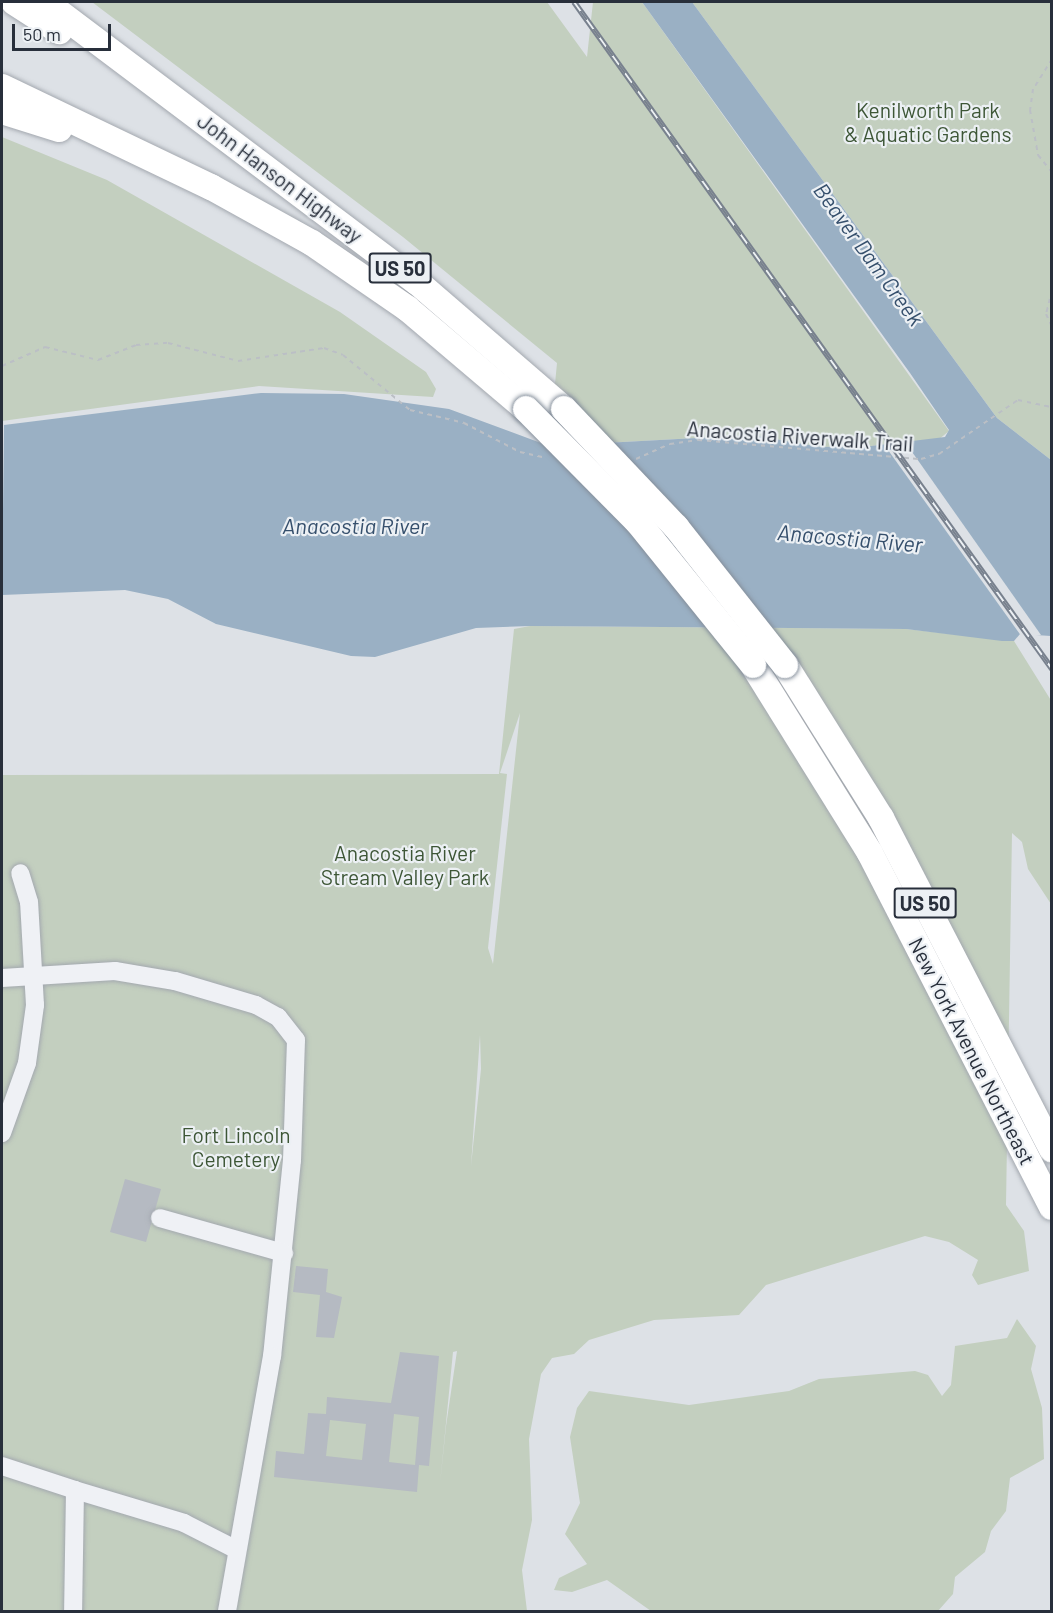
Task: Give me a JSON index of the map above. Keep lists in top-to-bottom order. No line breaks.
{"streets":{"highway":["John Hanson Highway","US 50","New York Avenue Northeast"],"path":["Anacostia Riverwalk Trail"]},"crossings":[["John Hanson Highway","New York Avenue Northeast"]],"water":["Beaver Dam Creek","Anacostia River"],"parks":["Kenilworth Park & Aquatic Gardens","Anacostia River Stream Valley Park","Fort Lincoln Cemetery"],"scale_bar":"50 m"}
